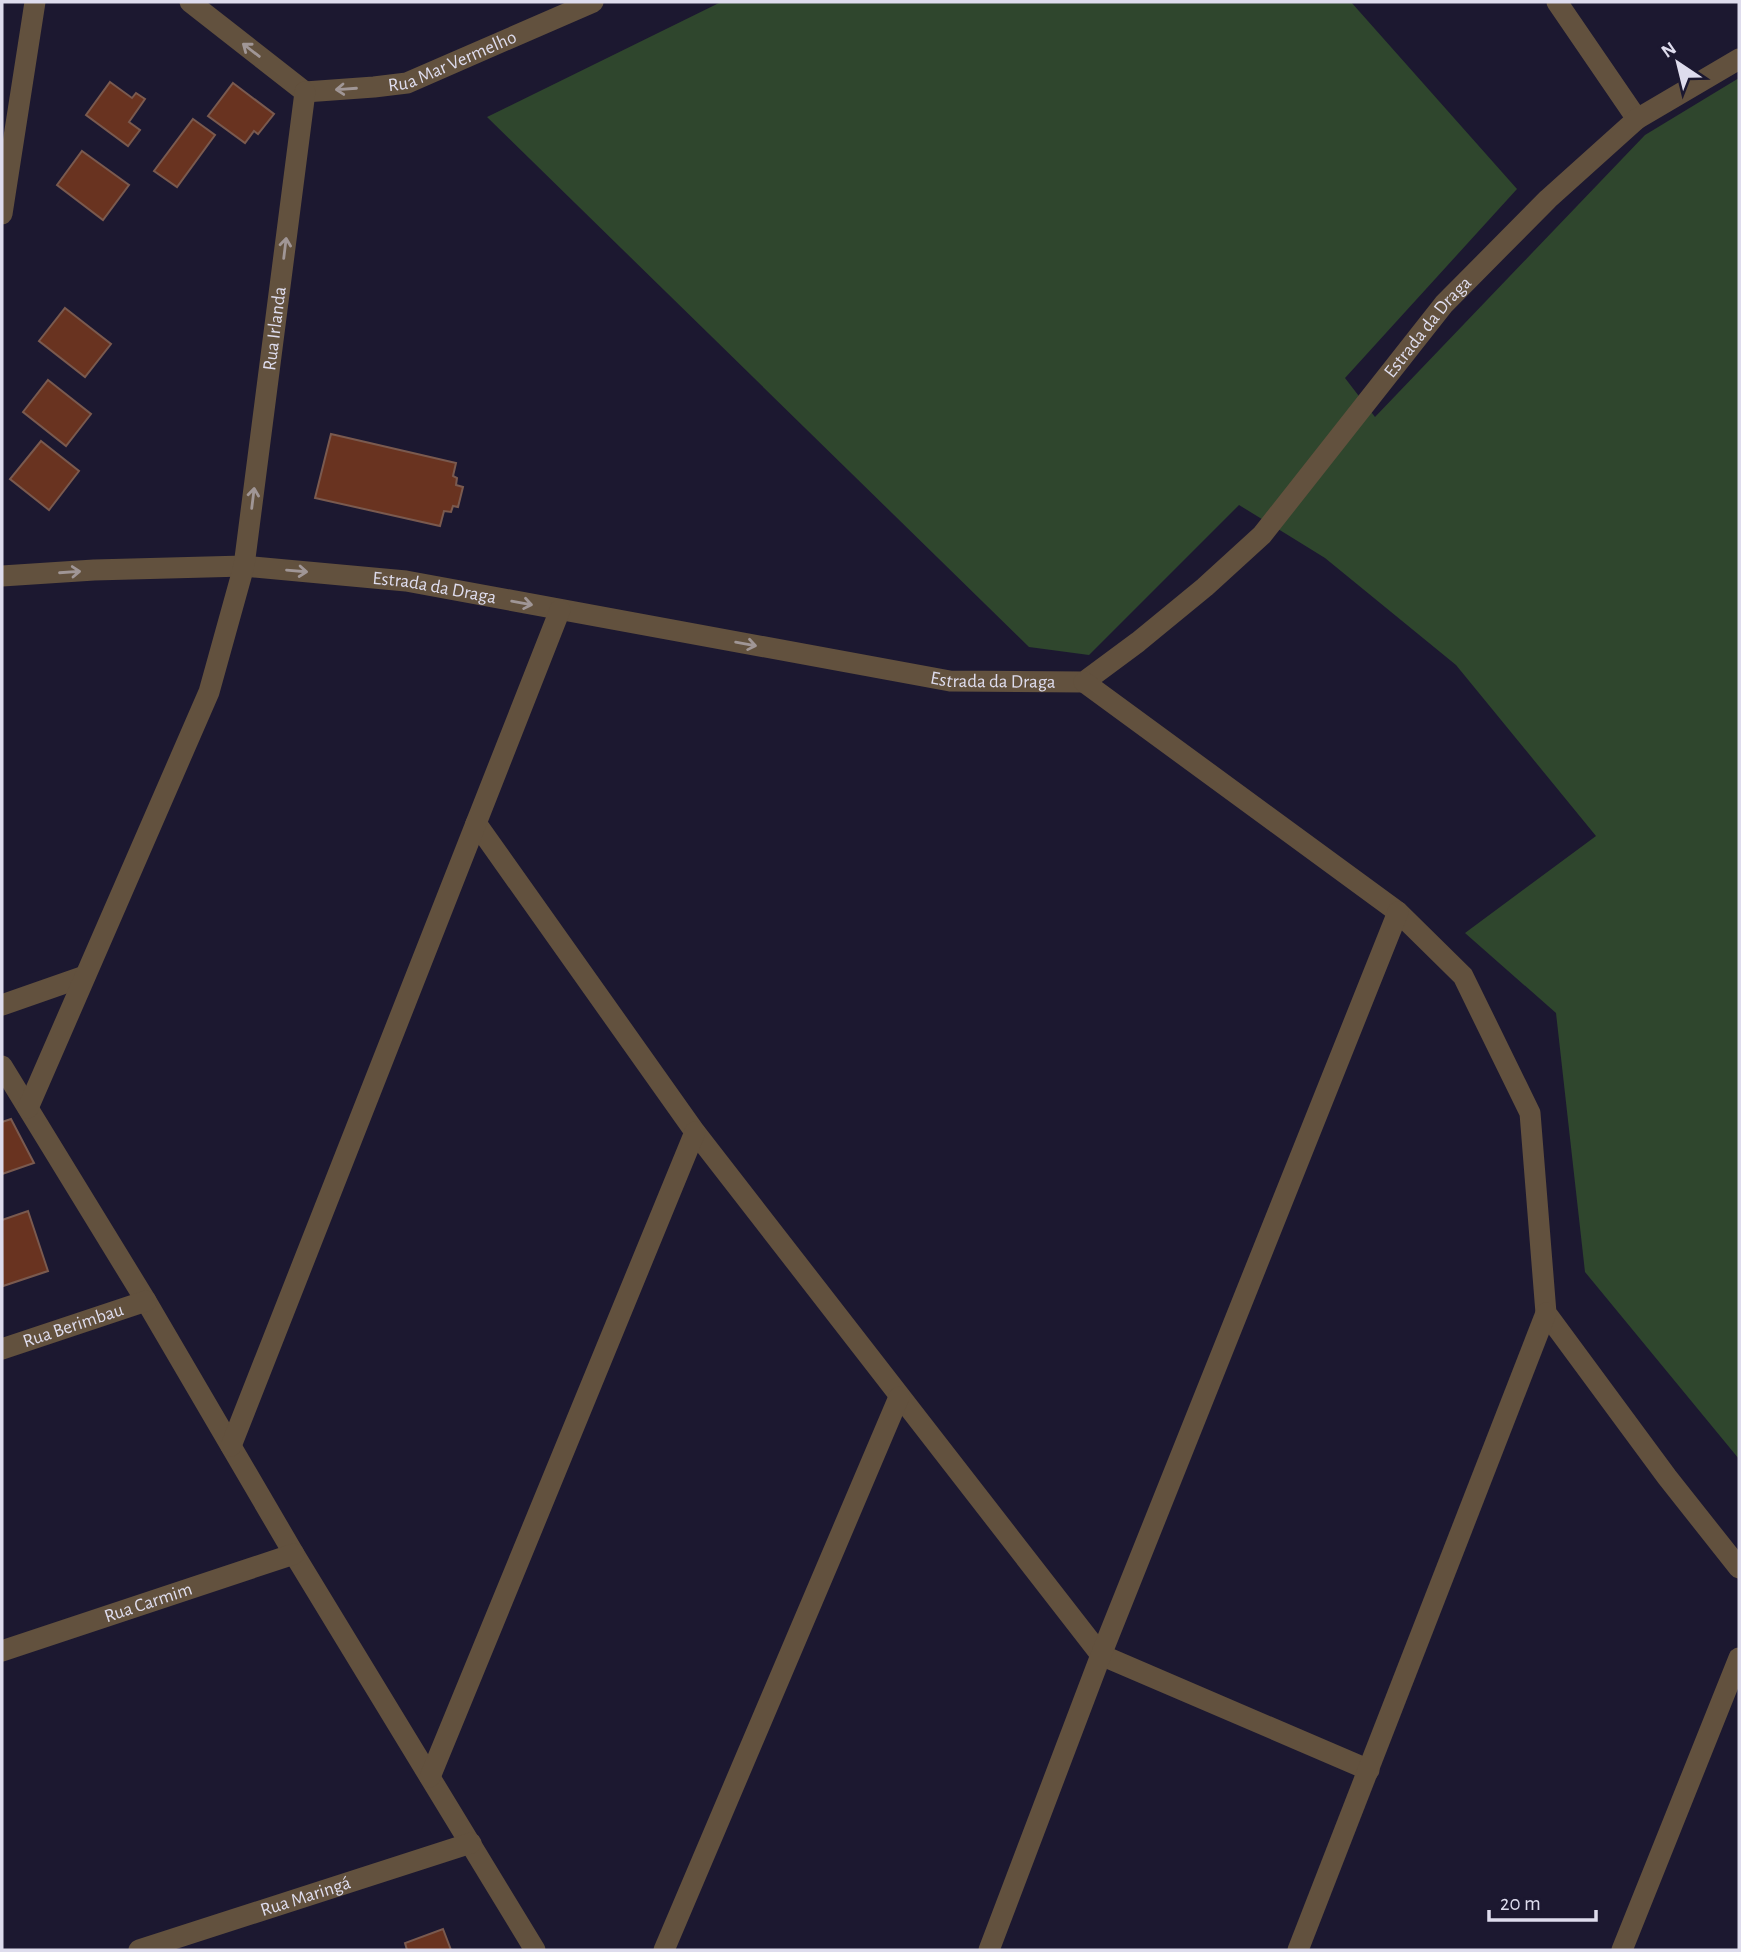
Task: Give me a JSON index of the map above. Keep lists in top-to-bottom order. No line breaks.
{"streets":{"street":["Rua Mar Vermelho","Estrada da Draga","Rua Irlanda","Rua Berimbau","Rua Carmim","Rua Maringá"]},"crossings":[["Rua Mar Vermelho","Rua Irlanda"],["Estrada da Draga","Rua Irlanda"]],"one_way":["Rua Mar Vermelho","Estrada da Draga","Rua Irlanda"],"scale_bar":"20 m","north":"top left"}
